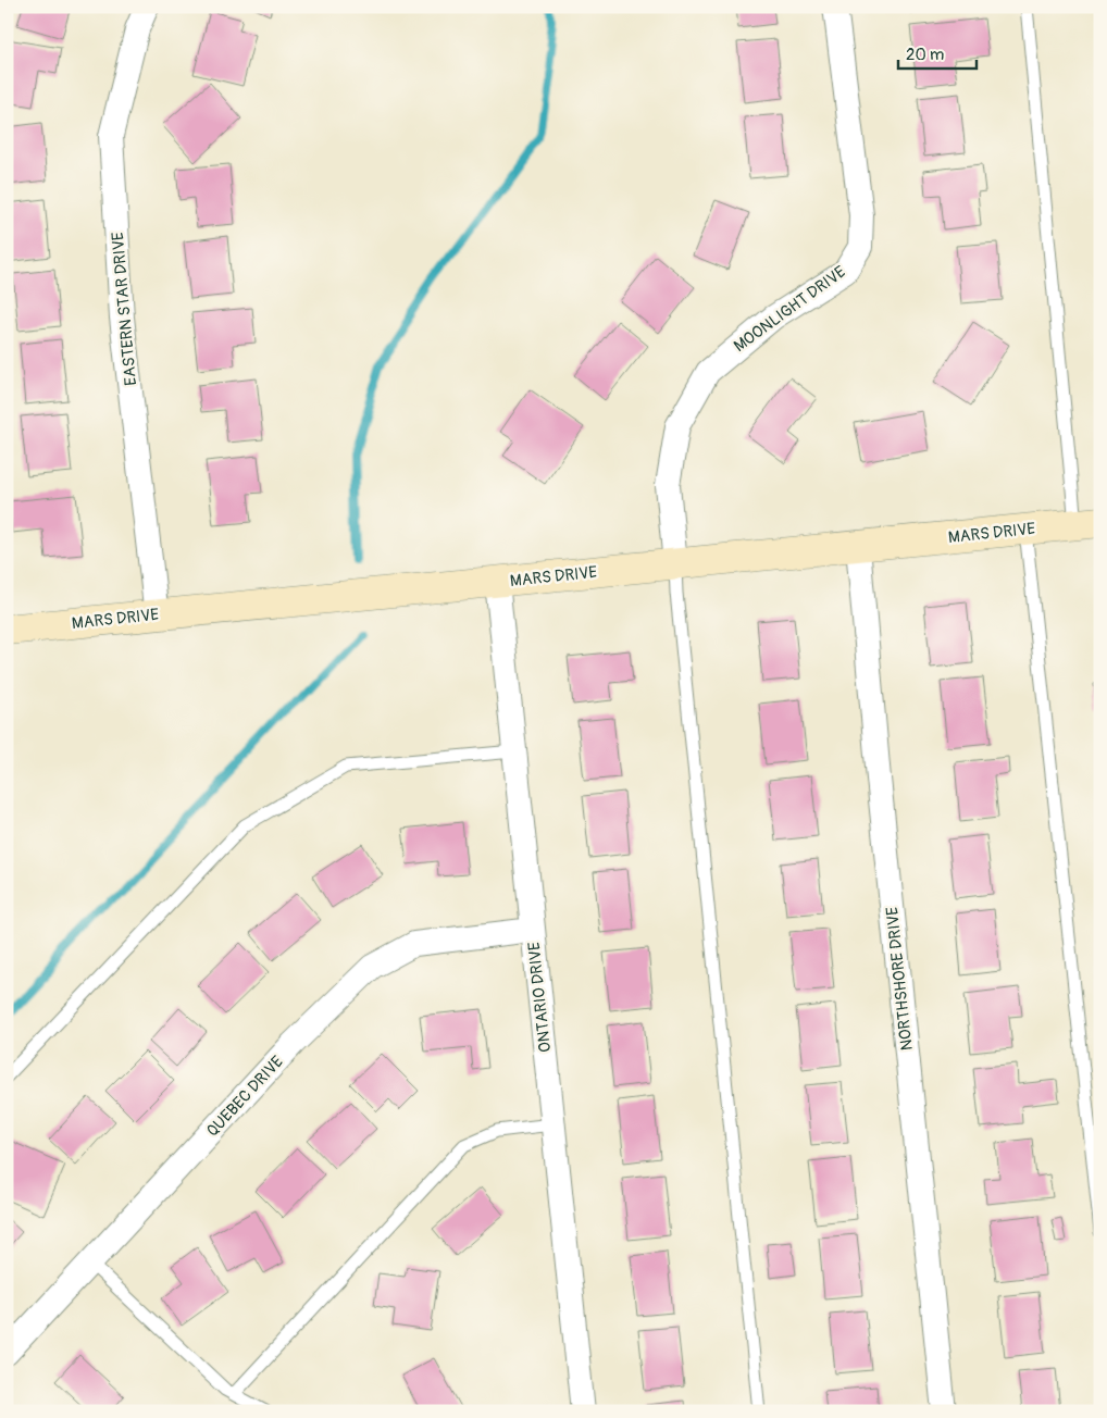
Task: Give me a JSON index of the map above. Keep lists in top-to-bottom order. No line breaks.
{"streets":{"street":["EASTERN STAR DRIVE","MOONLIGHT DRIVE","MARS DRIVE","NORTHSHORE DRIVE","ONTARIO DRIVE","QUEBEC DRIVE"]},"crossings":[["EASTERN STAR DRIVE","MARS DRIVE"],["MOONLIGHT DRIVE","MARS DRIVE"],["MARS DRIVE","NORTHSHORE DRIVE"],["MARS DRIVE","ONTARIO DRIVE"],["ONTARIO DRIVE","QUEBEC DRIVE"]],"scale_bar":"20 m"}
